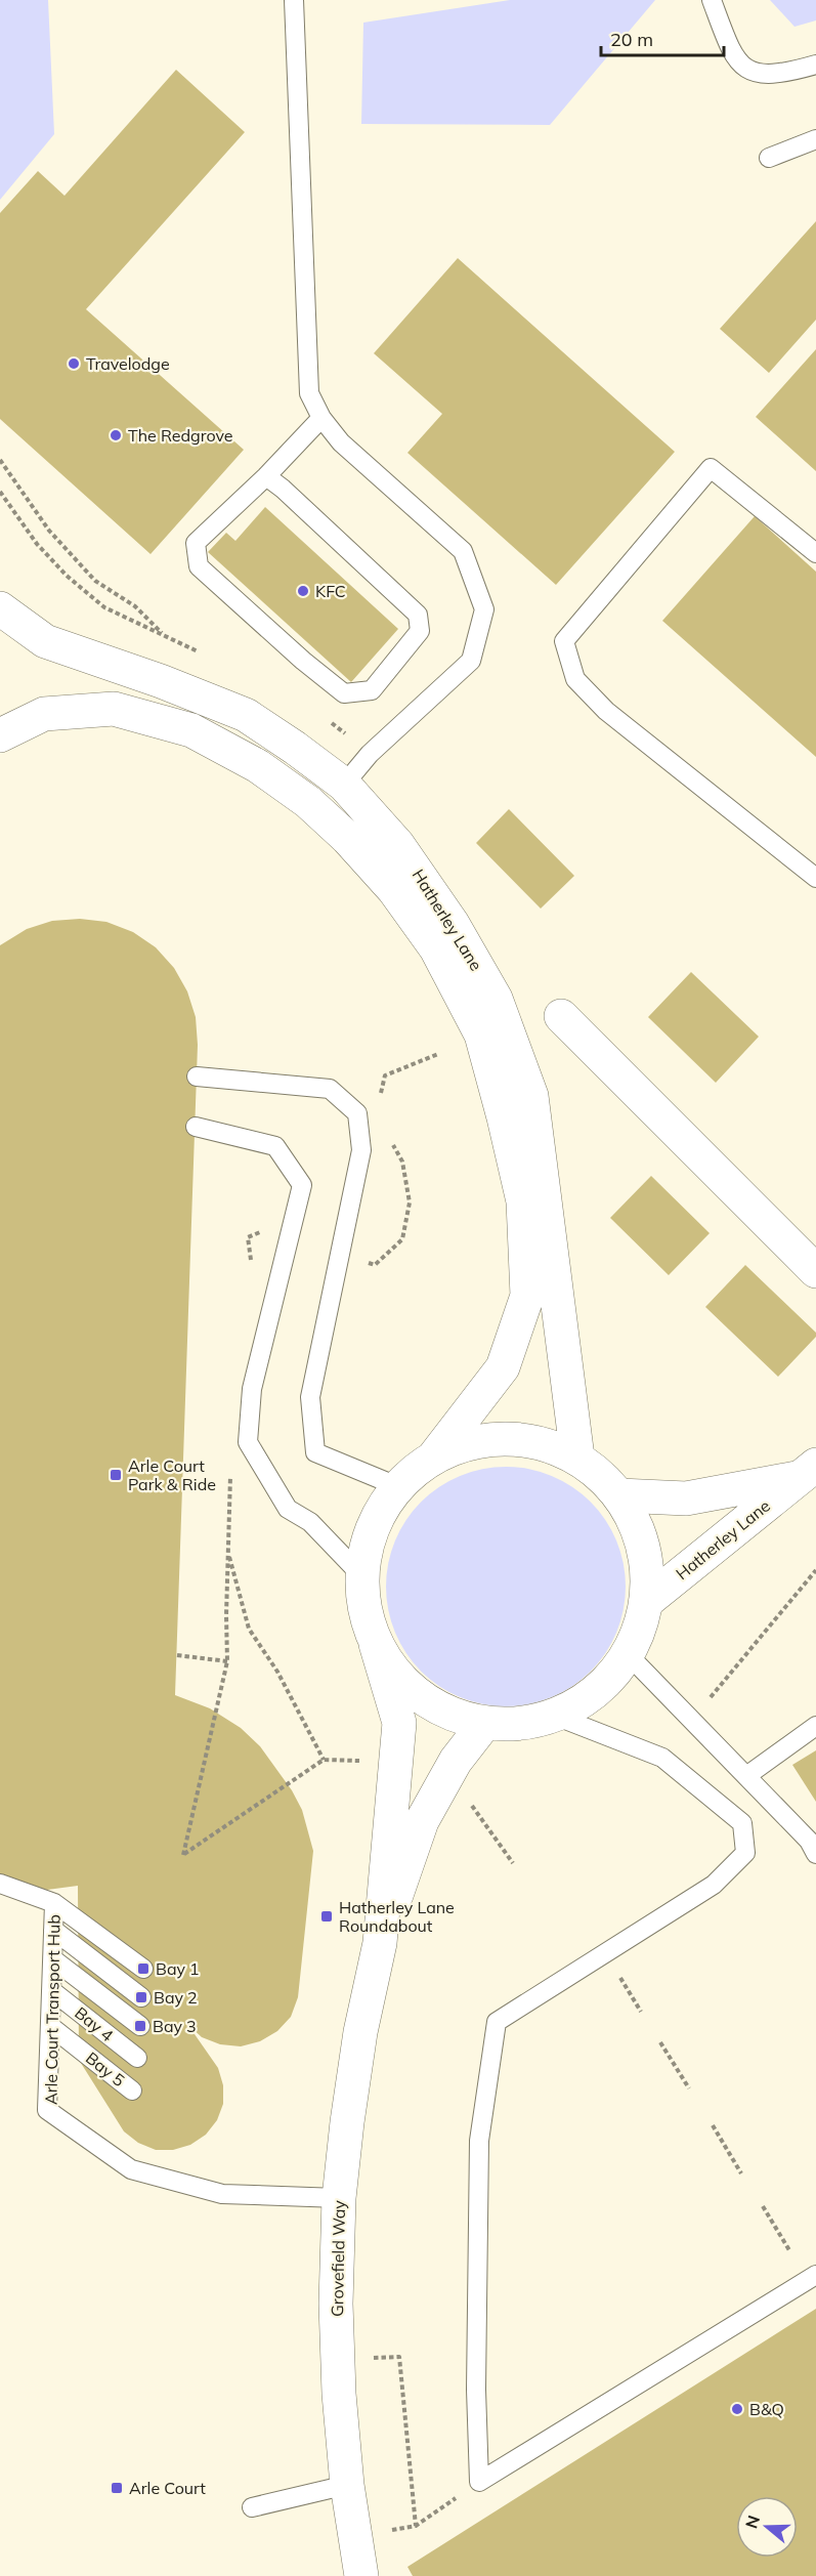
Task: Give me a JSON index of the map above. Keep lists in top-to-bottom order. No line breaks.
{"streets":{"street":["Hatherley Lane","Grovefield Way"],"lane":["Arle Court Transport Hub","Bay 4","Bay 5"]},"crossings":[["Arle Court Transport Hub","Bay 4"],["Arle Court Transport Hub","Bay 5"],["Arle Court Transport Hub","Grovefield Way"]],"places":{"other":["Travelodge","The Redgrove","KFC","B&Q"],"transit":["Arle Court Park & Ride","Hatherley Lane Roundabout","Bay 1","Bay 2","Bay 3","Arle Court"]},"scale_bar":"20 m","north":"left"}
